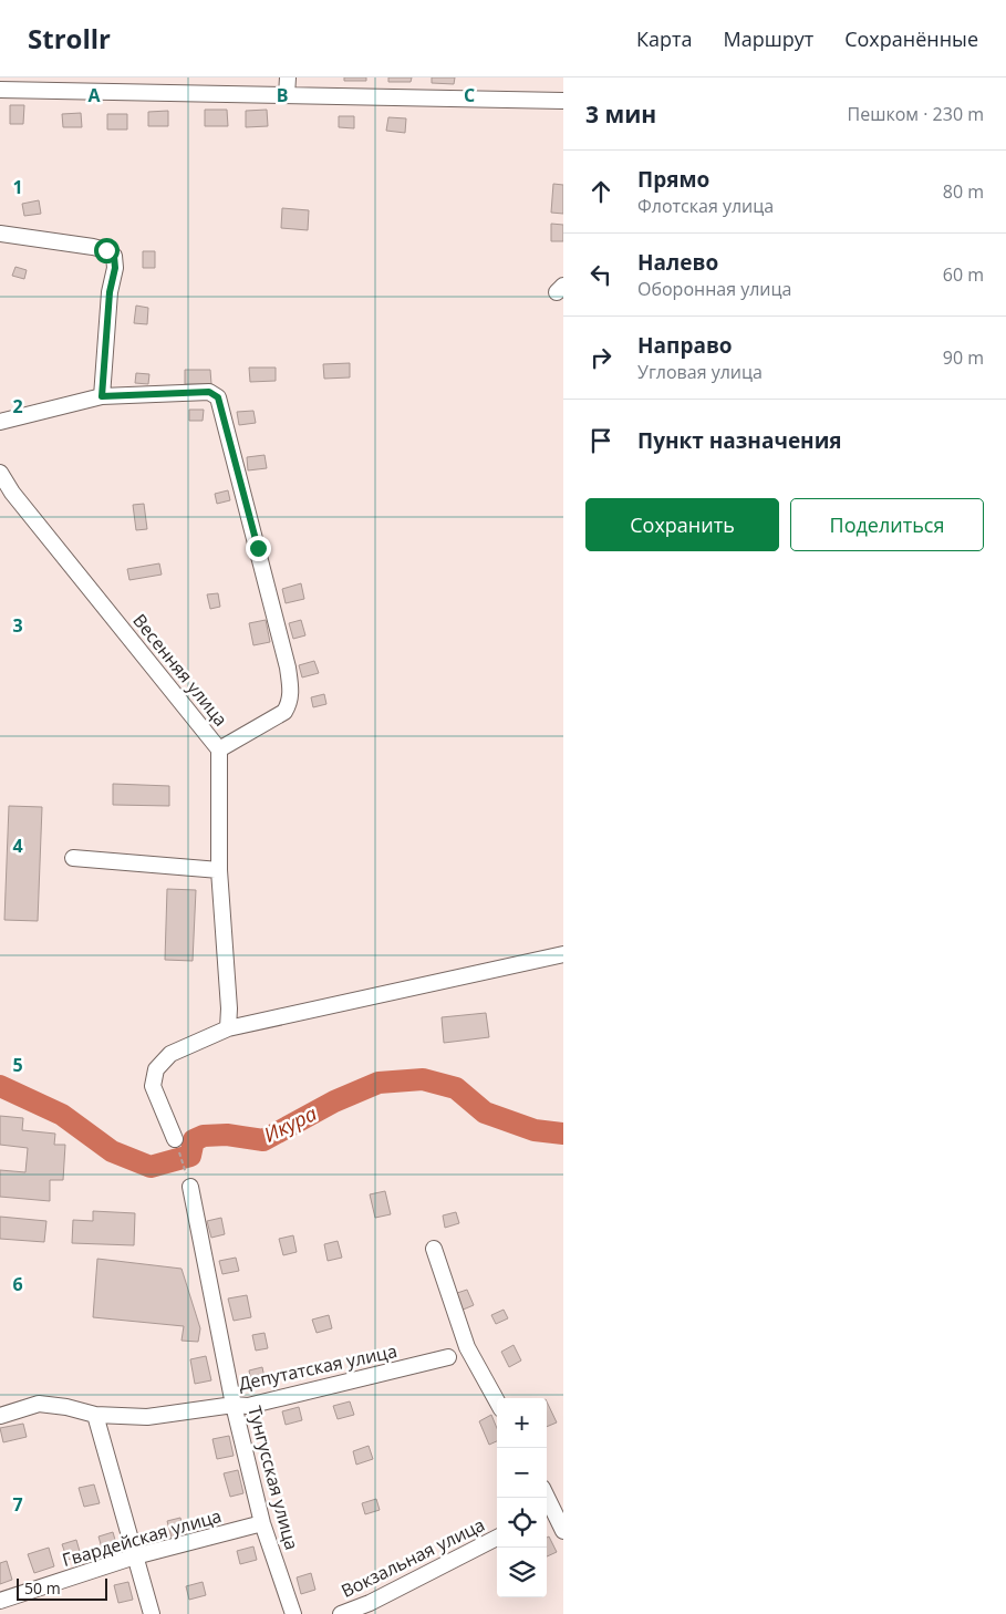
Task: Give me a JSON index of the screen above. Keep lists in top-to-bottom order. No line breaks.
{"streets":{"street":["Весенняя улица","Депутатская улица","Тунгусская улица","Гвардейская улица","Вокзальная улица"]},"crossings":[["Депутатская улица","Тунгусская улица"],["Тунгусская улица","Гвардейская улица"]],"water":["Икура"],"scale_bar":"50 m","page":{"header":"Strollr","nav":["Карта","Маршрут","Сохранённые"],"heading":["3 мин","Пешком · 230 m"],"list":[["Прямо","Флотская улица","80 m"],["Налево","Оборонная улица","60 m"],["Направо","Угловая улица","90 m"],"Пункт назначения"],"buttons":["Сохранить","Поделиться"],"map_buttons":["+","−"],"scale":"50 m"},"grid":{"columns":["A","B","C"],"rows":["1","2","3","4","5","6","7"]}}
